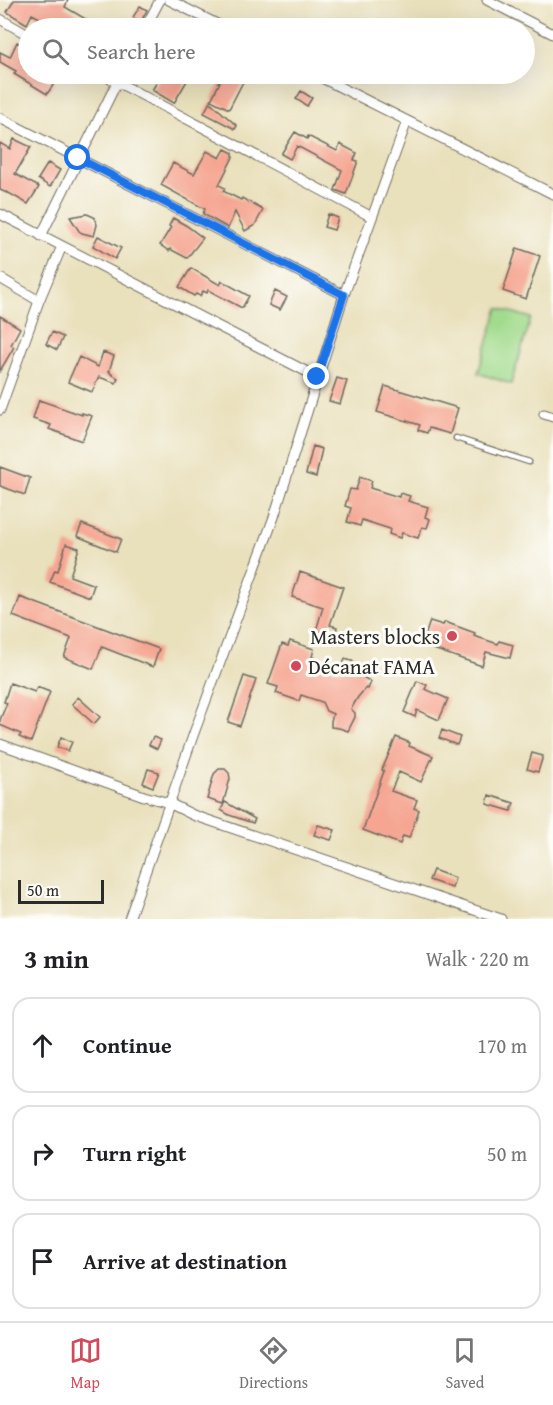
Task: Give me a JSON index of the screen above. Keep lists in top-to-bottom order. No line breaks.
{"places":["Masters blocks","Décanat FAMA"],"scale_bar":"50 m","page":{"search":"Search here","scale":"50 m","heading":["3 min","Walk · 220 m"],"list":[["Continue","170 m"],["Turn right","50 m"],"Arrive at destination"],"nav":["Map","Directions","Saved"]}}
